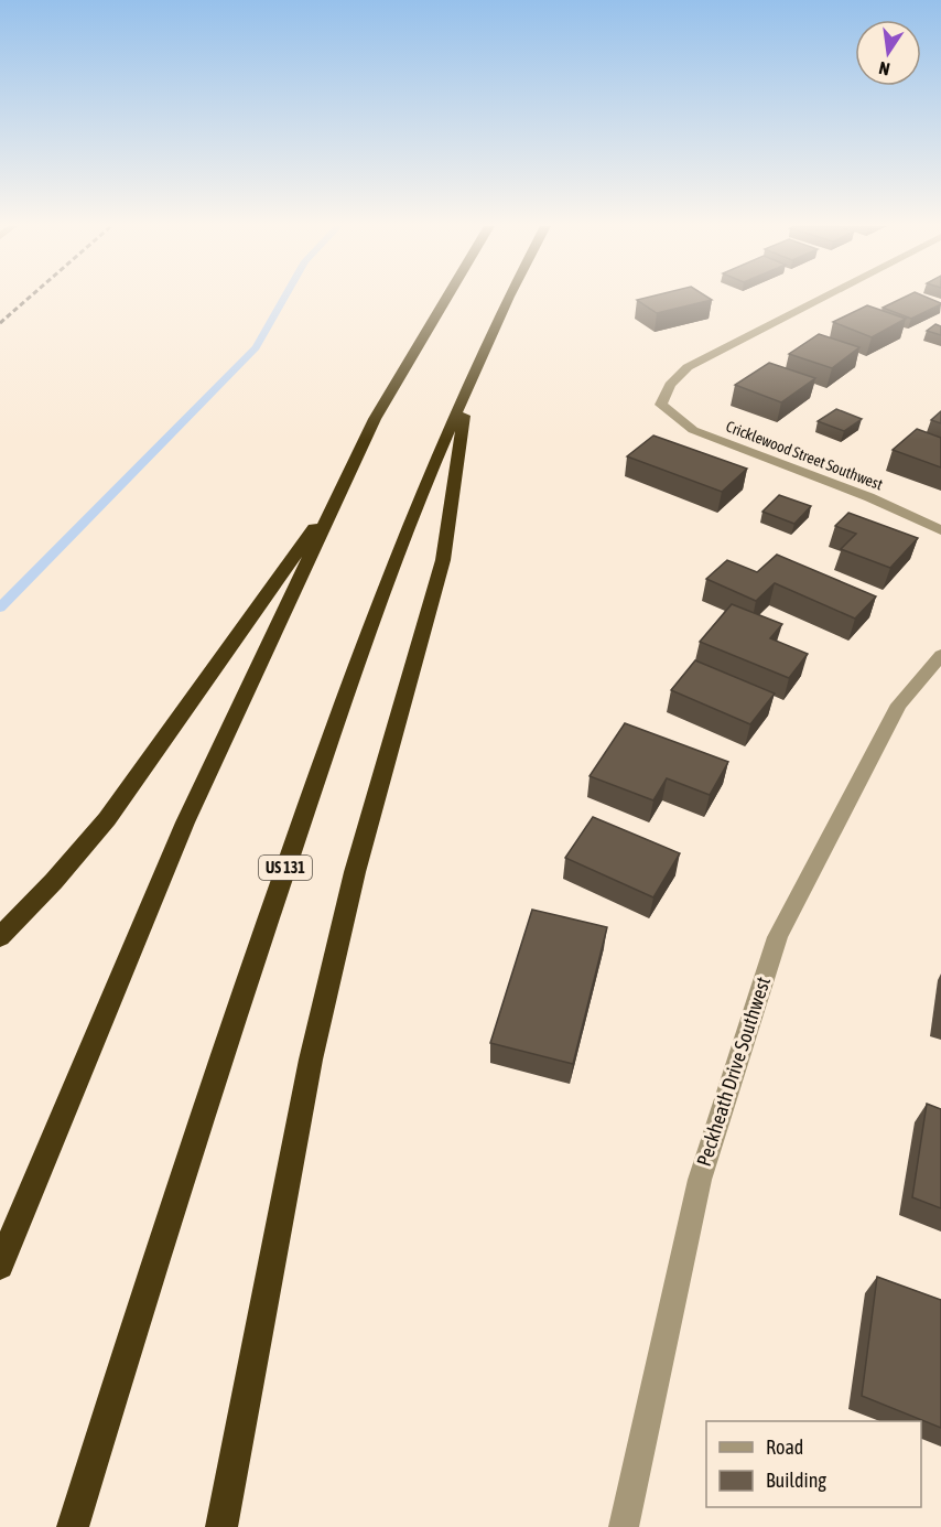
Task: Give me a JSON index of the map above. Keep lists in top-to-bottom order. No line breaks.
{"streets":{"highway":["US 131"],"street":["Cricklewood Street Southwest","Peckheath Drive Southwest"]},"legend":["Road","Building"],"north":"bottom"}
